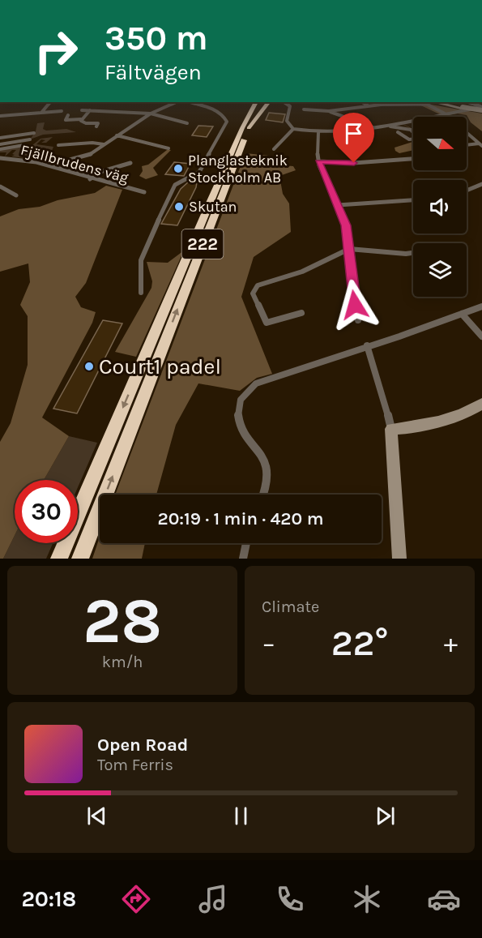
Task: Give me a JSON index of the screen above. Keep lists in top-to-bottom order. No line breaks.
{"streets":{"highway":["222"],"street":["Fjällbrudens väg"]},"places":["Planglasteknik Stockholm AB","Skutan","Court1 padel"],"north":"right","page":{"turn":["350 m","Fältvägen"],"limit":"30","trip":"20:19 · 1 min · 420 m","tile":[["28","km/h"],"Climate"],"heat":["−","22°","+"],"song":["Open Road","Tom Ferris"],"tabs":"20:18"}}
